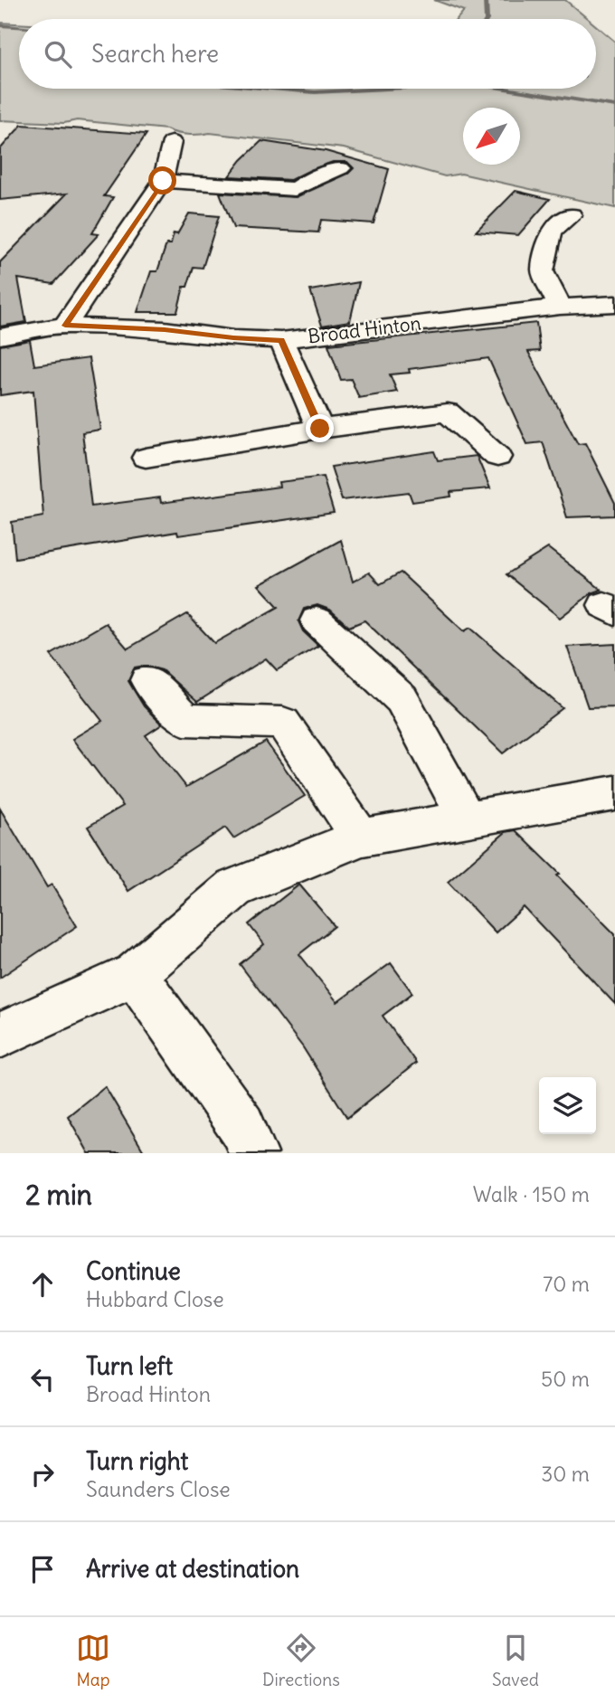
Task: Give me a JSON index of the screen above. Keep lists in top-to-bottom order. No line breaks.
{"streets":{"street":["Broad Hinton"]},"north":"bottom left","page":{"search":"Search here","heading":["2 min","Walk · 150 m"],"list":[["Continue","Hubbard Close","70 m"],["Turn left","Broad Hinton","50 m"],["Turn right","Saunders Close","30 m"],"Arrive at destination"],"nav":["Map","Directions","Saved"]}}
